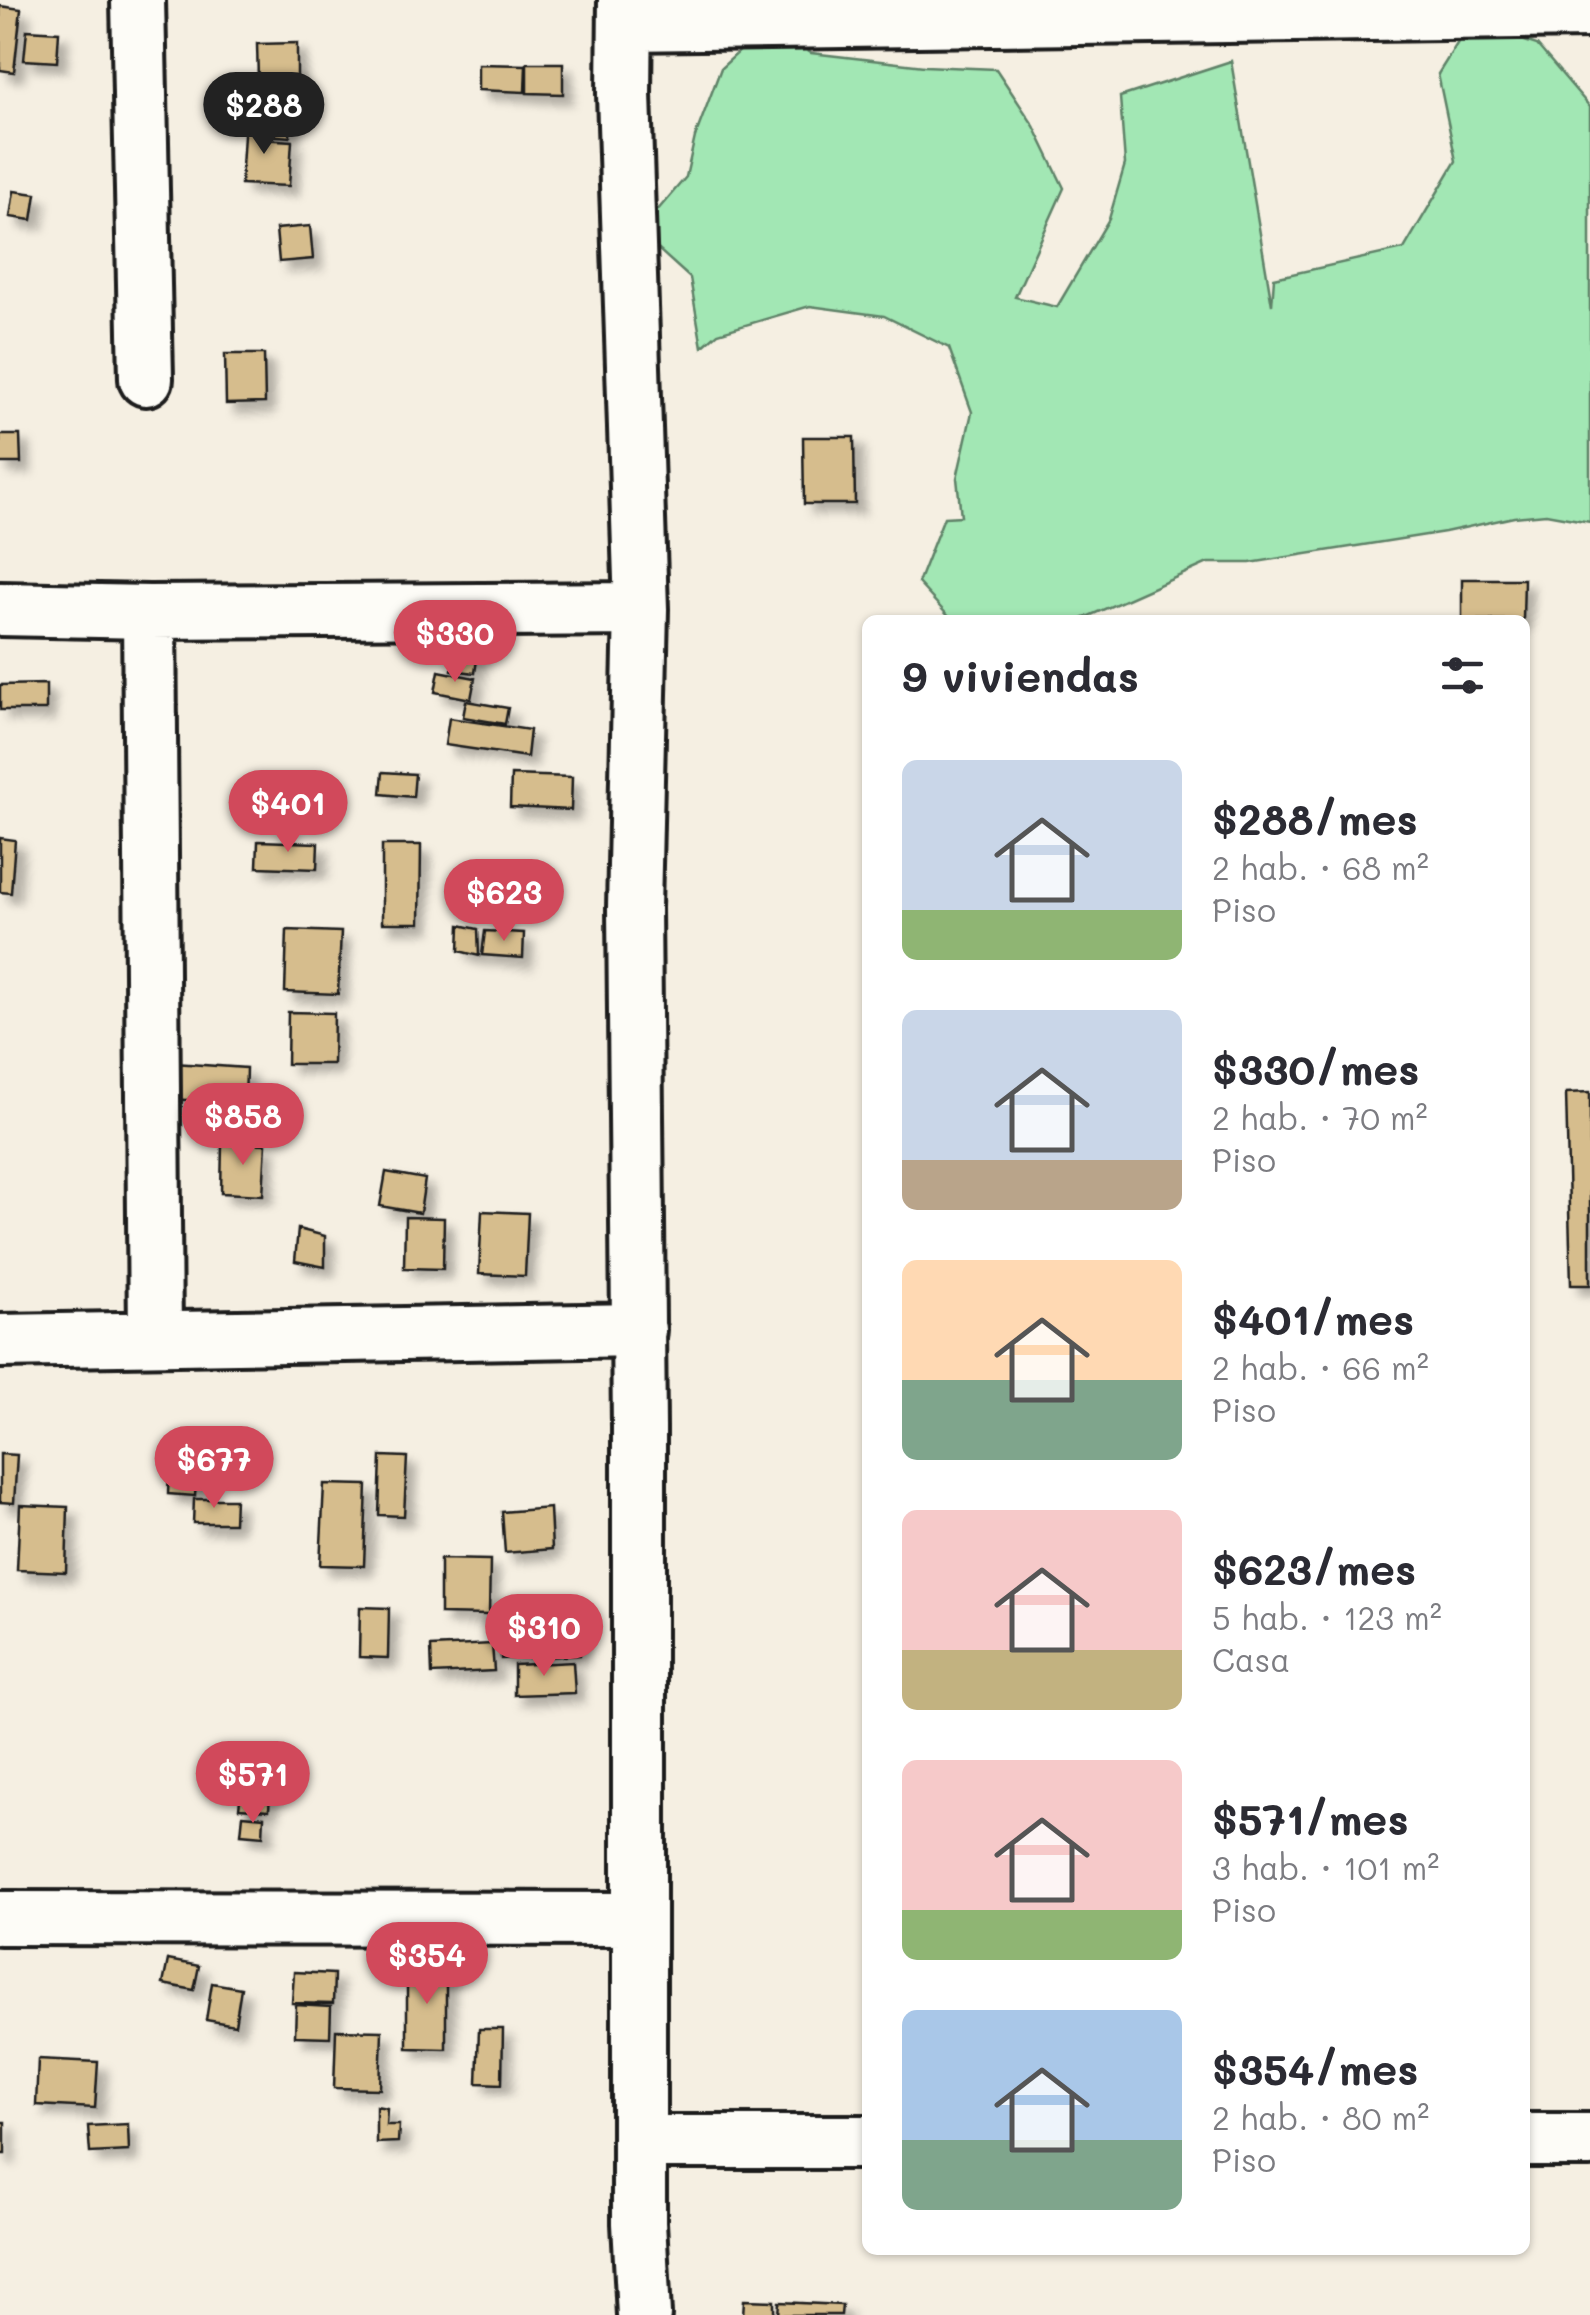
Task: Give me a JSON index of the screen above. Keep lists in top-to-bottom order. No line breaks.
{"page":{"price":["$288","$330","$401","$623","$858","$677","$310","$571","$354"],"heading":"9 viviendas","list":[{"name":"$288/mes","note":"2 hab. · 68 m² · Piso"},{"name":"$330/mes","note":"2 hab. · 70 m² · Piso"},{"name":"$401/mes","note":"2 hab. · 66 m² · Piso"},{"name":"$623/mes","note":"5 hab. · 123 m² · Casa"},{"name":"$571/mes","note":"3 hab. · 101 m² · Piso"},{"name":"$354/mes","note":"2 hab. · 80 m² · Piso"}]}}
